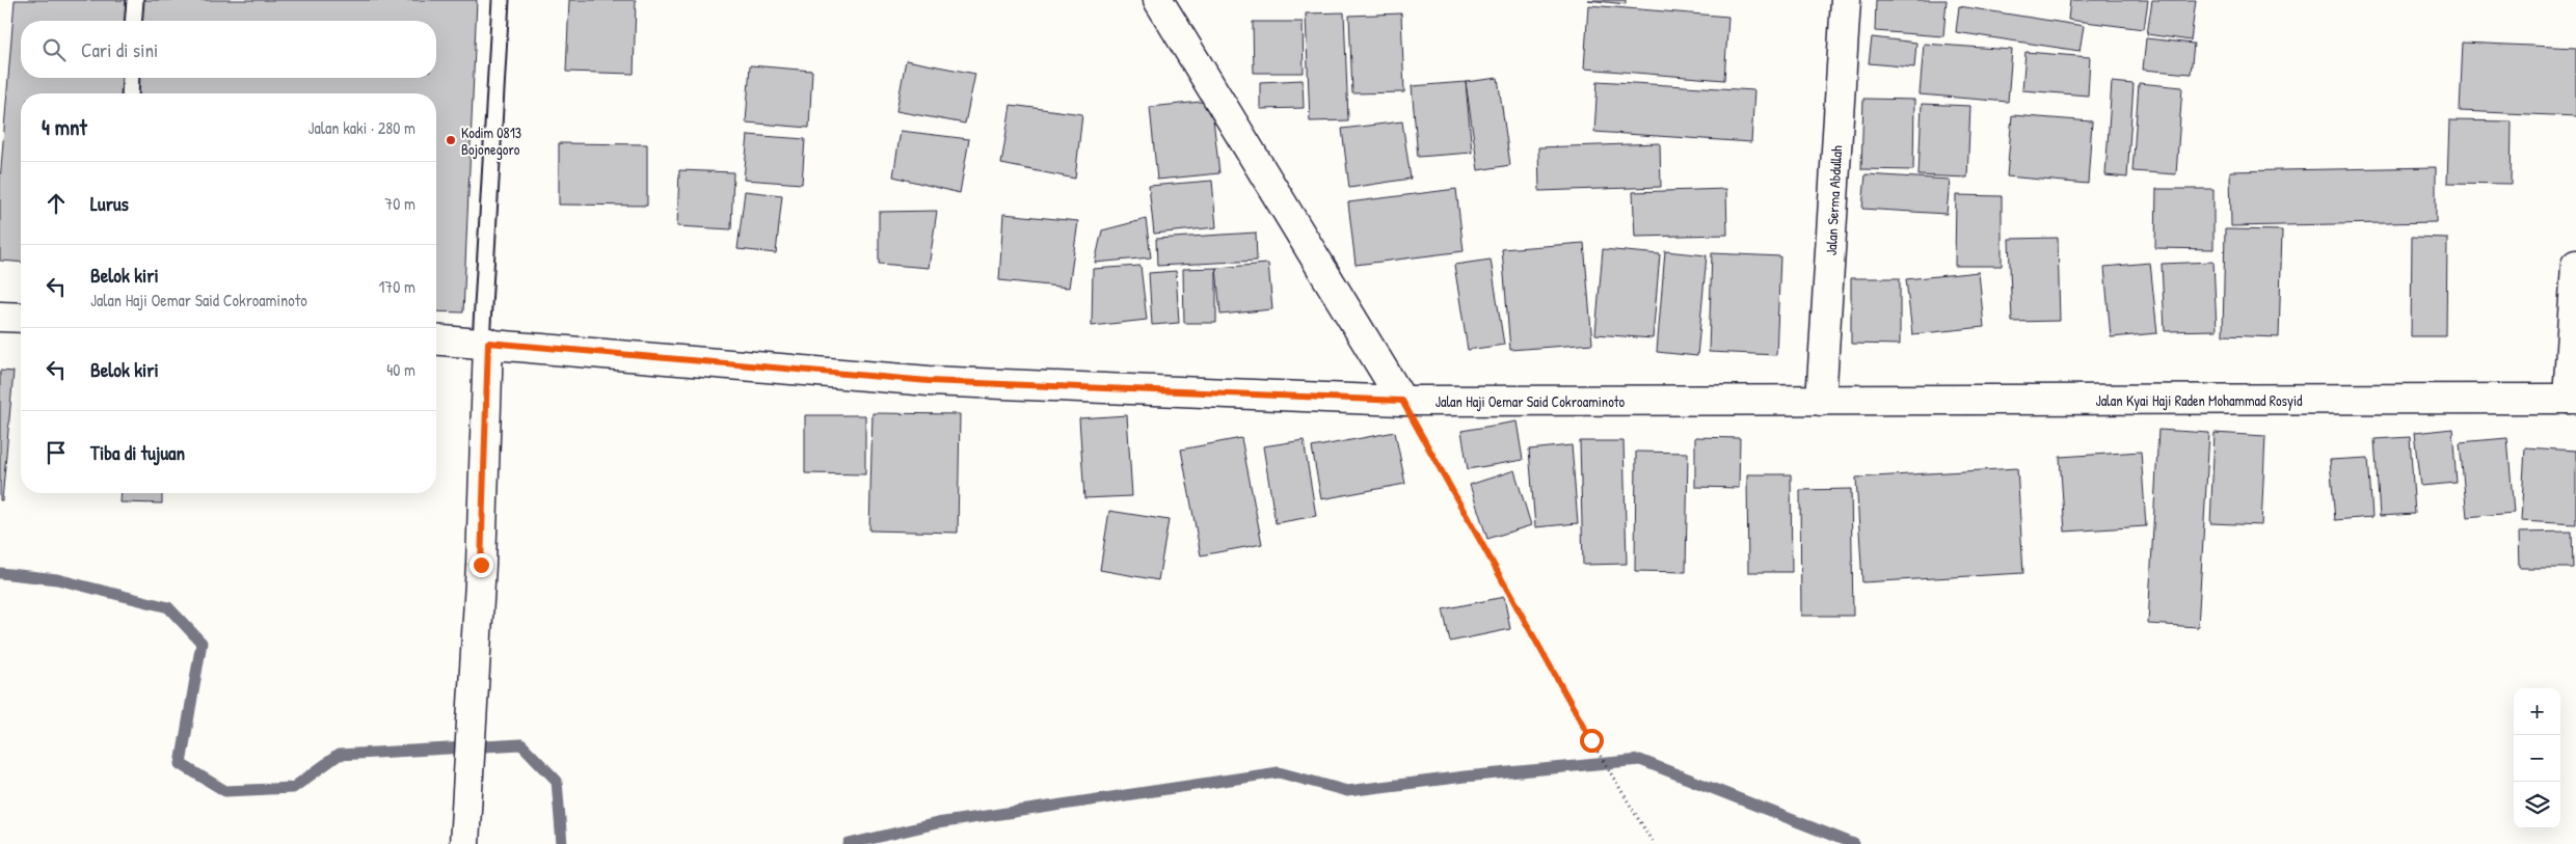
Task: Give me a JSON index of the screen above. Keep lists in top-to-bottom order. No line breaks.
{"streets":{"main road":["Jalan Serma Abdullah","Jalan Kyai Haji Raden Mohammad Rosyid","Jalan Haji Oemar Said Cokroaminoto"]},"crossings":[["Jalan Serma Abdullah","Jalan Kyai Haji Raden Mohammad Rosyid"],["Jalan Serma Abdullah","Jalan Haji Oemar Said Cokroaminoto"],["Jalan Kyai Haji Raden Mohammad Rosyid","Jalan Haji Oemar Said Cokroaminoto"]],"places":["Kodim 0813 Bojonegoro"],"page":{"search":"Cari di sini","heading":["4 mnt","Jalan kaki · 280 m"],"list":[["Lurus","70 m"],["Belok kiri","Jalan Haji Oemar Said Cokroaminoto","170 m"],["Belok kiri","40 m"],"Tiba di tujuan"],"map_buttons":["+","−"]}}
